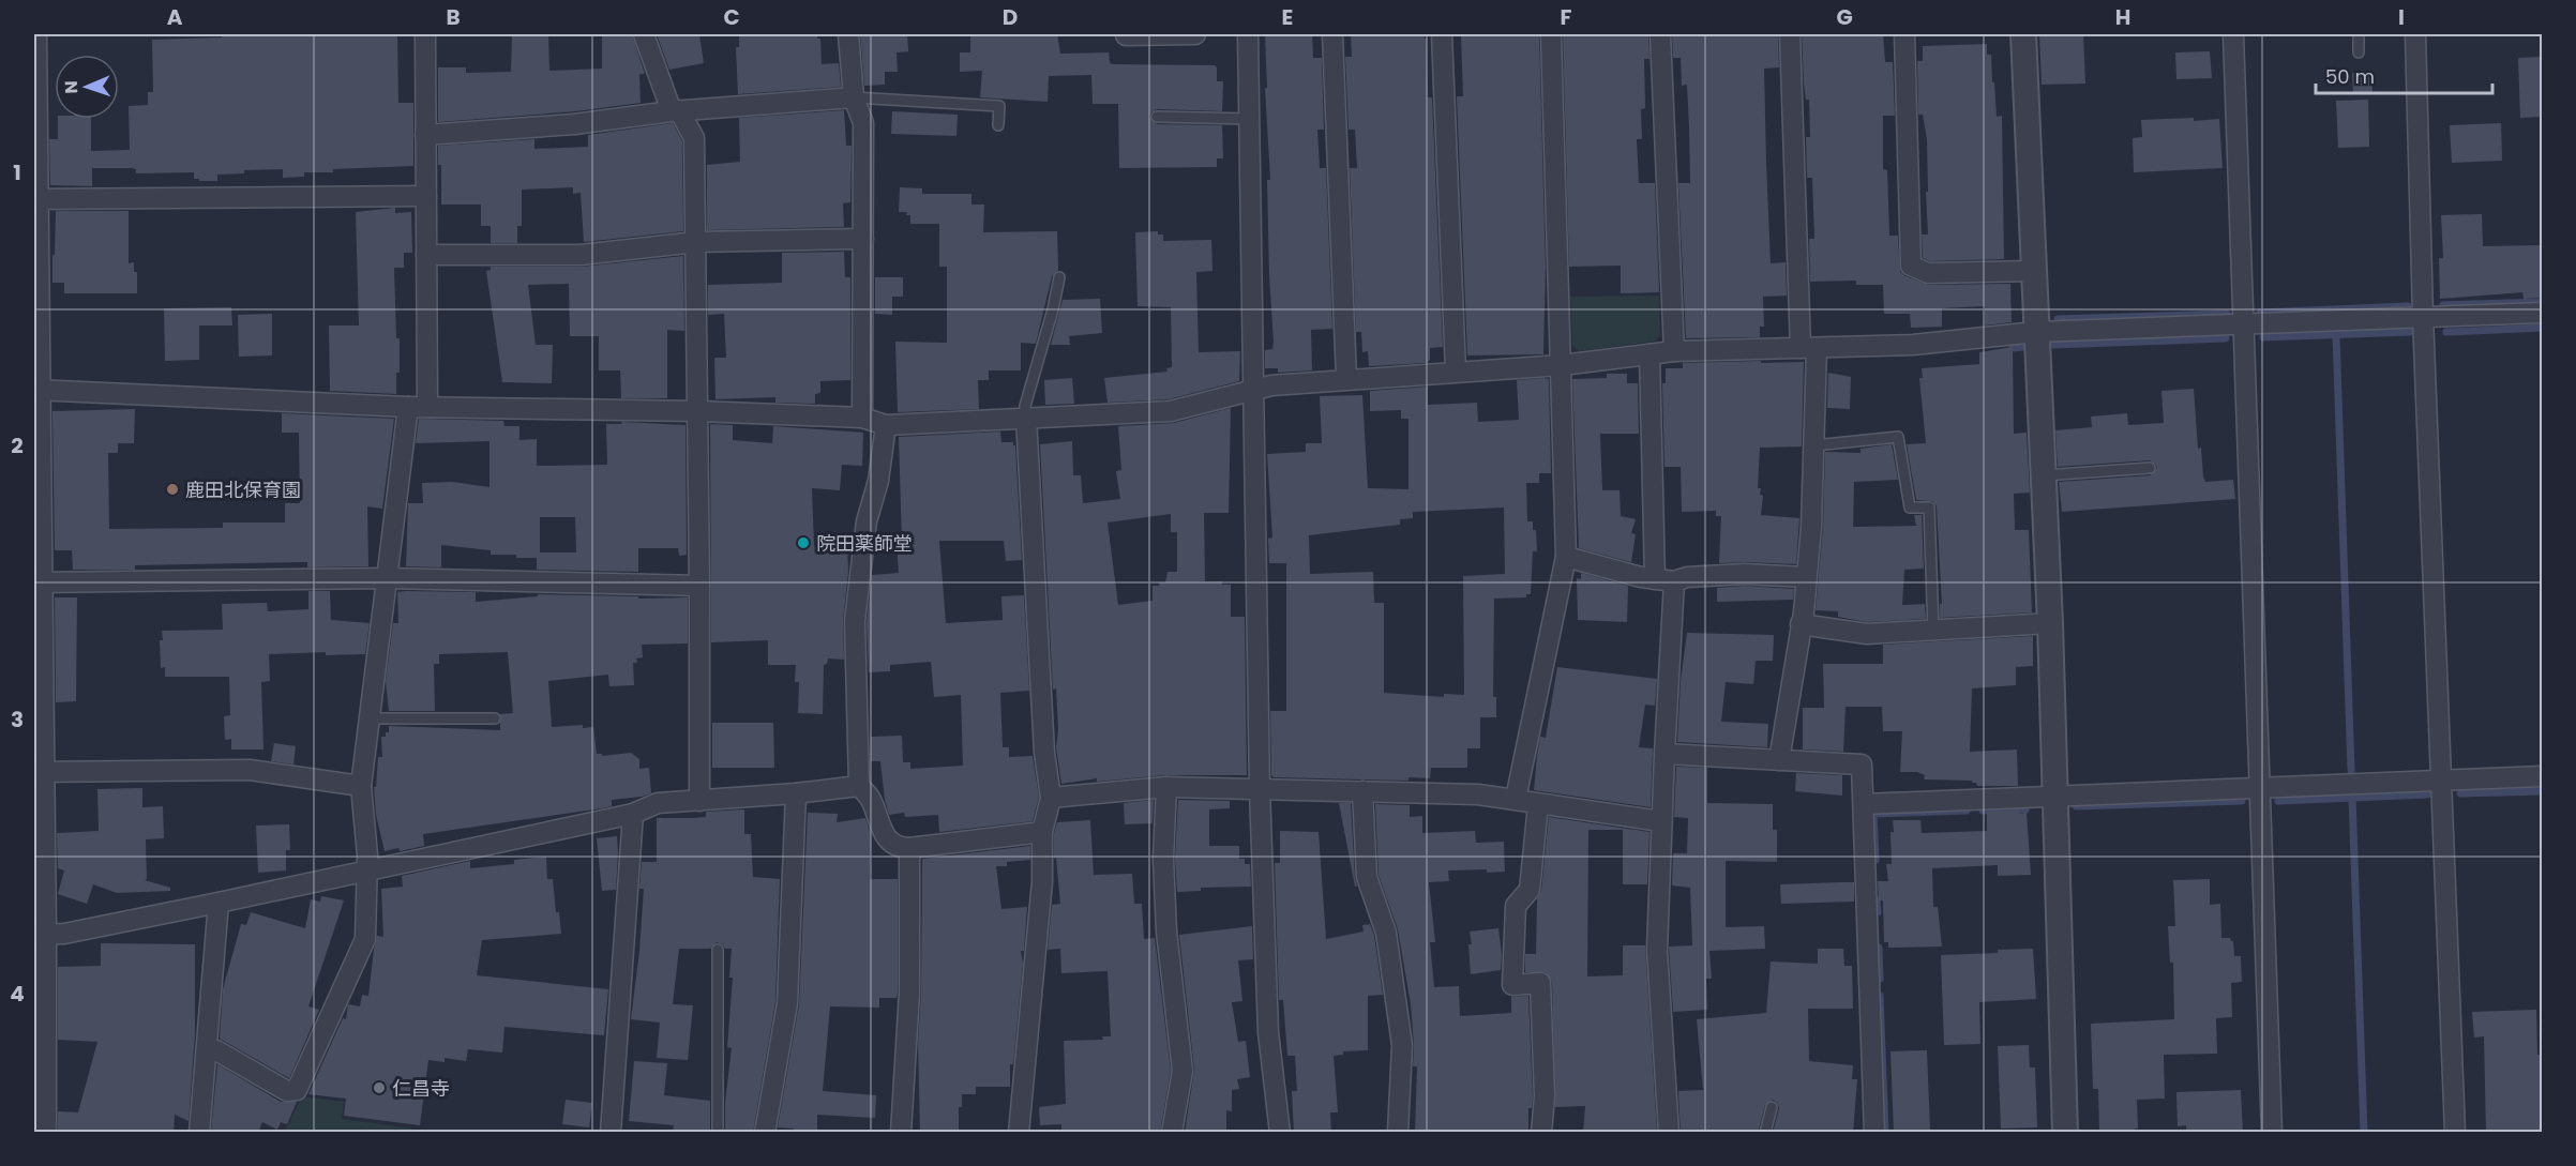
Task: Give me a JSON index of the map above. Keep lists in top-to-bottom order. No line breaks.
{"places":["鹿田北保育園","院田薬師堂","仁昌寺"],"scale_bar":"50 m","north":"left","grid":{"columns":["A","B","C","D","E","F","G","H","I"],"rows":["1","2","3","4"]}}
